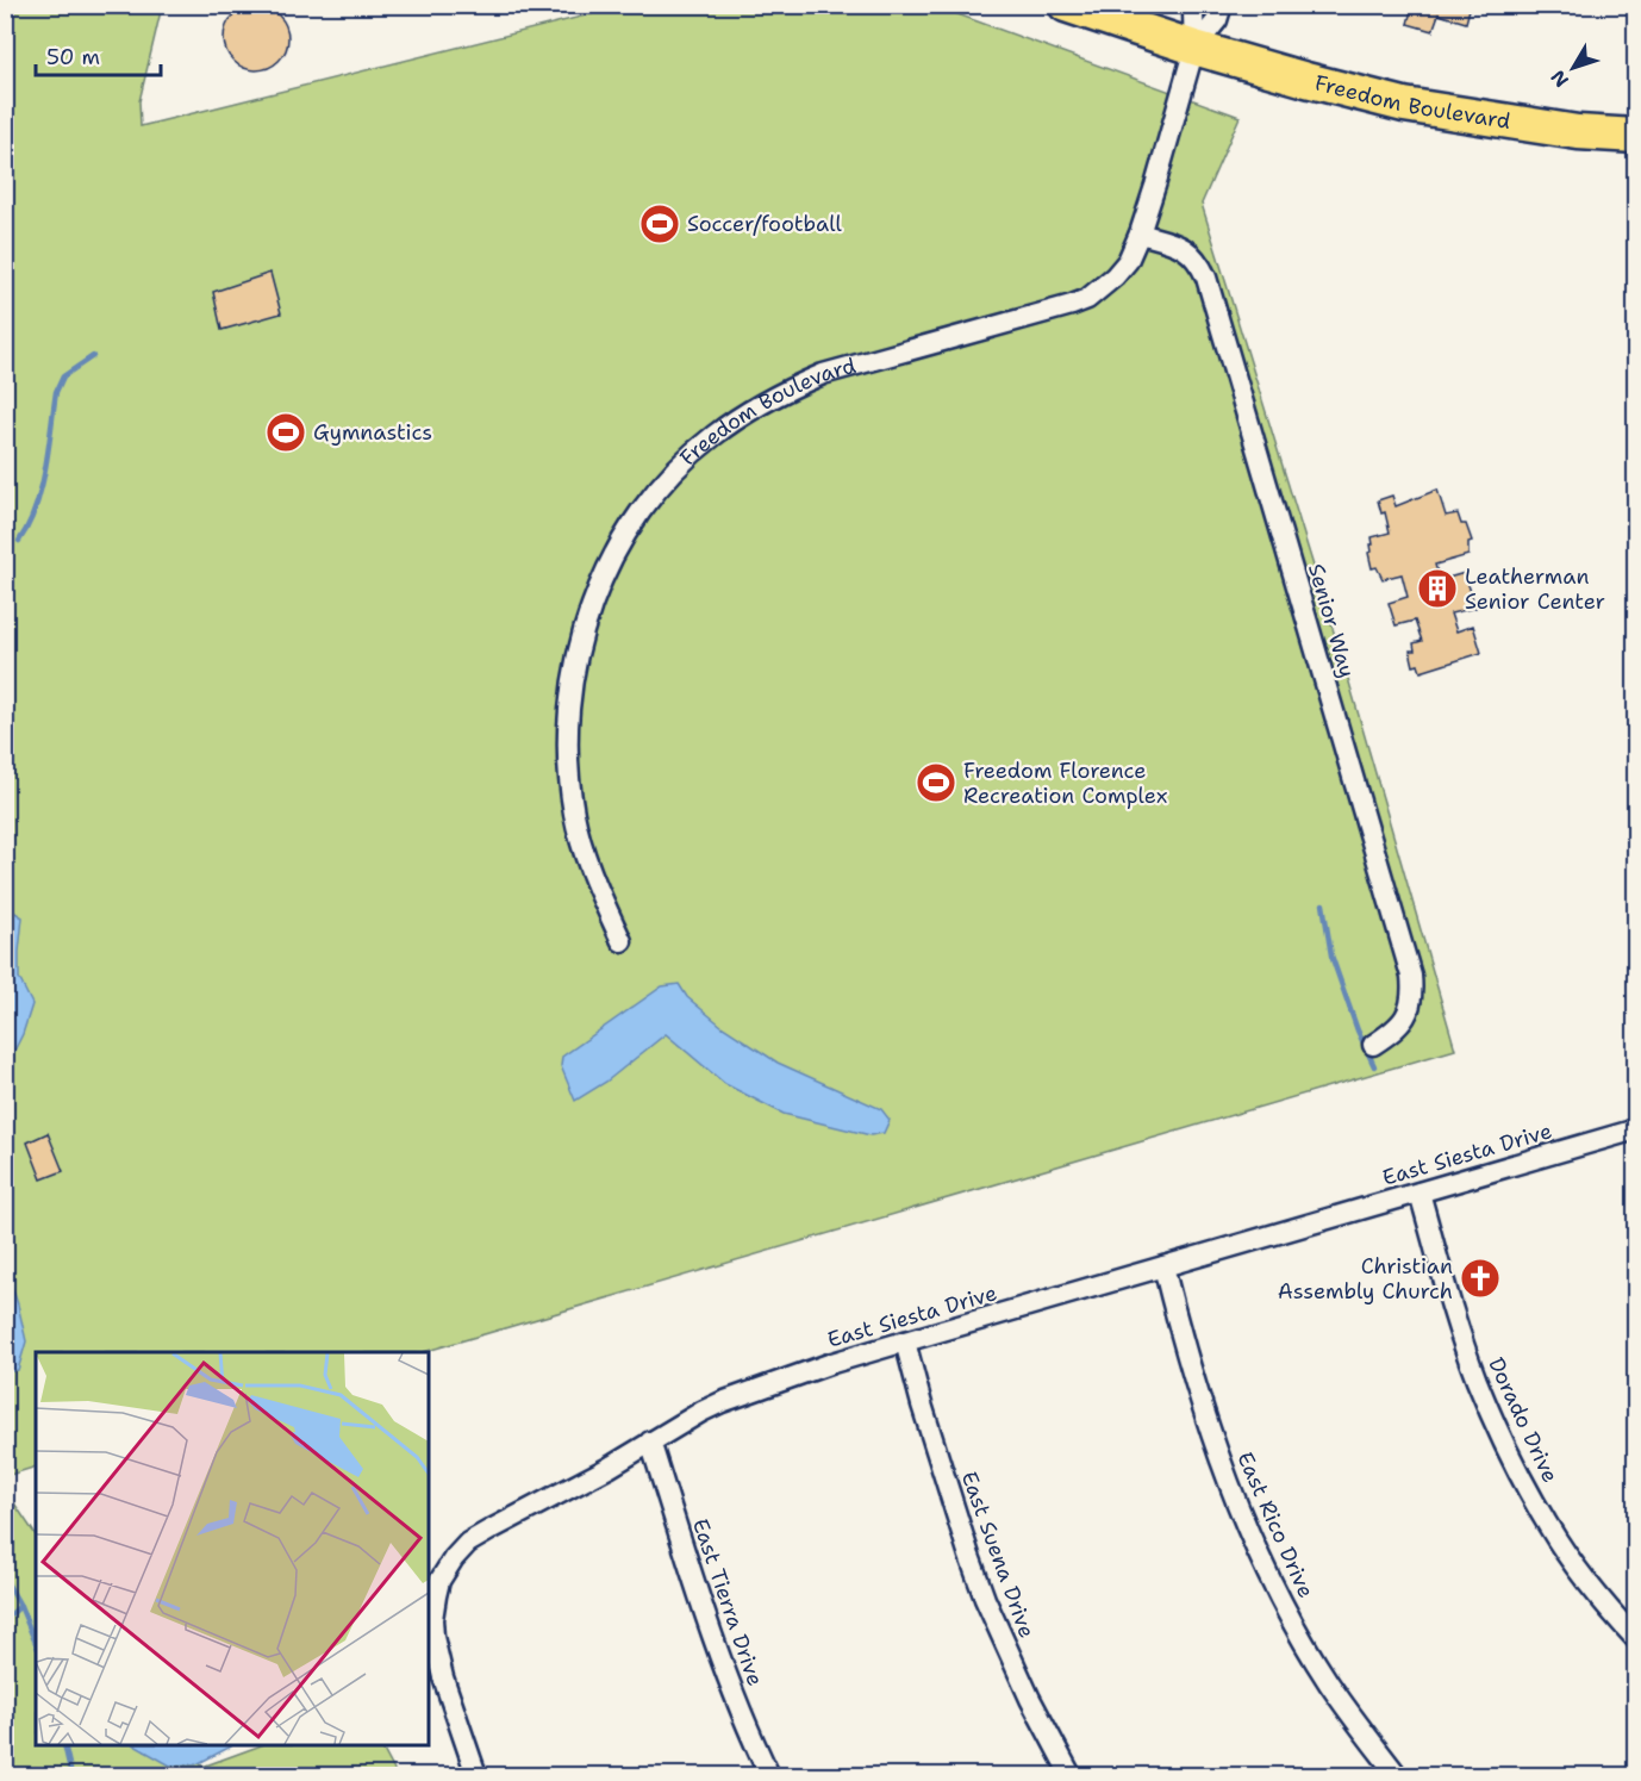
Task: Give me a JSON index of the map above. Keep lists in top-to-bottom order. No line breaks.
{"streets":{"highway":["Freedom Boulevard"],"street":["Senior Way","East Siesta Drive","Dorado Drive","East Rico Drive","East Suena Drive","East Tierra Drive"]},"crossings":[["Freedom Boulevard","Senior Way"],["East Siesta Drive","Dorado Drive"],["East Siesta Drive","East Rico Drive"],["East Siesta Drive","East Suena Drive"],["East Siesta Drive","East Tierra Drive"]],"places":{"sports":["Soccer/football","Gymnastics","Freedom Florence Recreation Complex"],"building":["Leatherman Senior Center"],"church":["Christian Assembly Church"]},"scale_bar":"50 m","north":"bottom left"}
